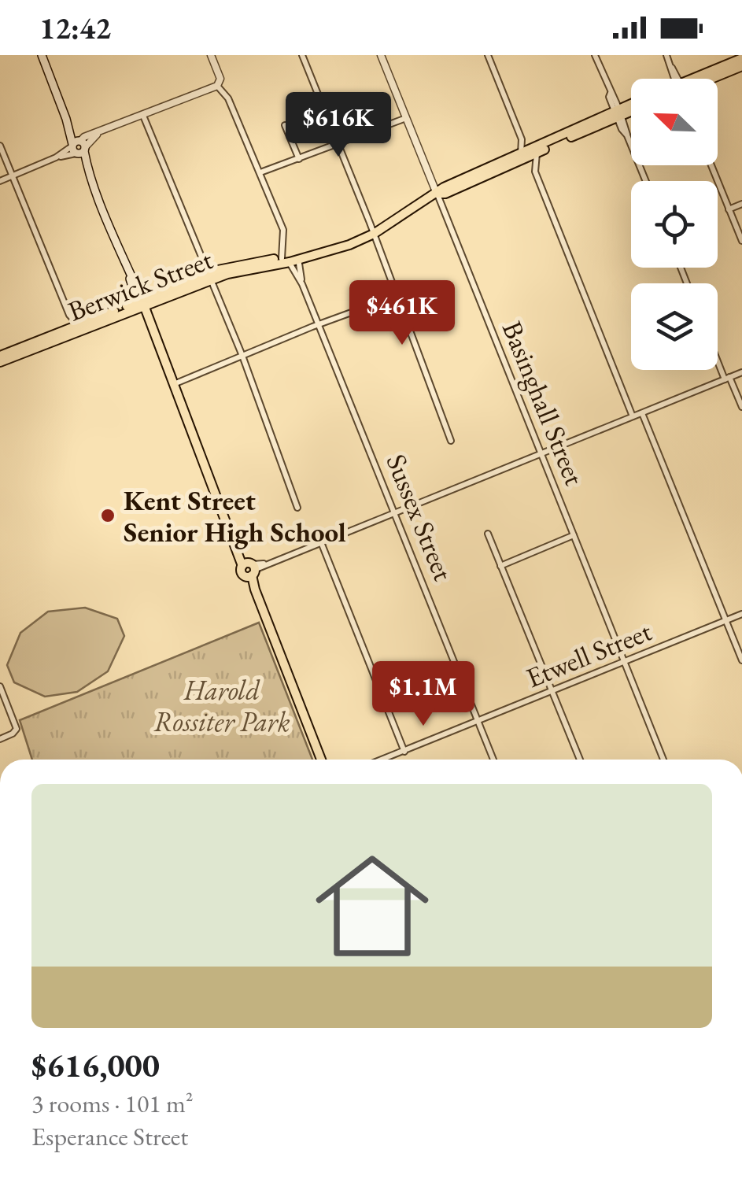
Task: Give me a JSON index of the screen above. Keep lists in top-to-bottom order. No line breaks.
{"streets":{"main road":["Berwick Street"],"street":["Basinghall Street","Sussex Street","Etwell Street"]},"crossings":[["Berwick Street","Basinghall Street"],["Berwick Street","Sussex Street"],["Basinghall Street","Etwell Street"],["Sussex Street","Etwell Street"]],"parks":["Harold Rossiter Park"],"places":["Kent Street Senior High School"],"north":"top left","page":{"status":"12:42","price":["$616K","$461K","$1.1M"],"list":[{"name":"$616,000","note":"3 rooms · 101 m² · Esperance Street"}]}}
